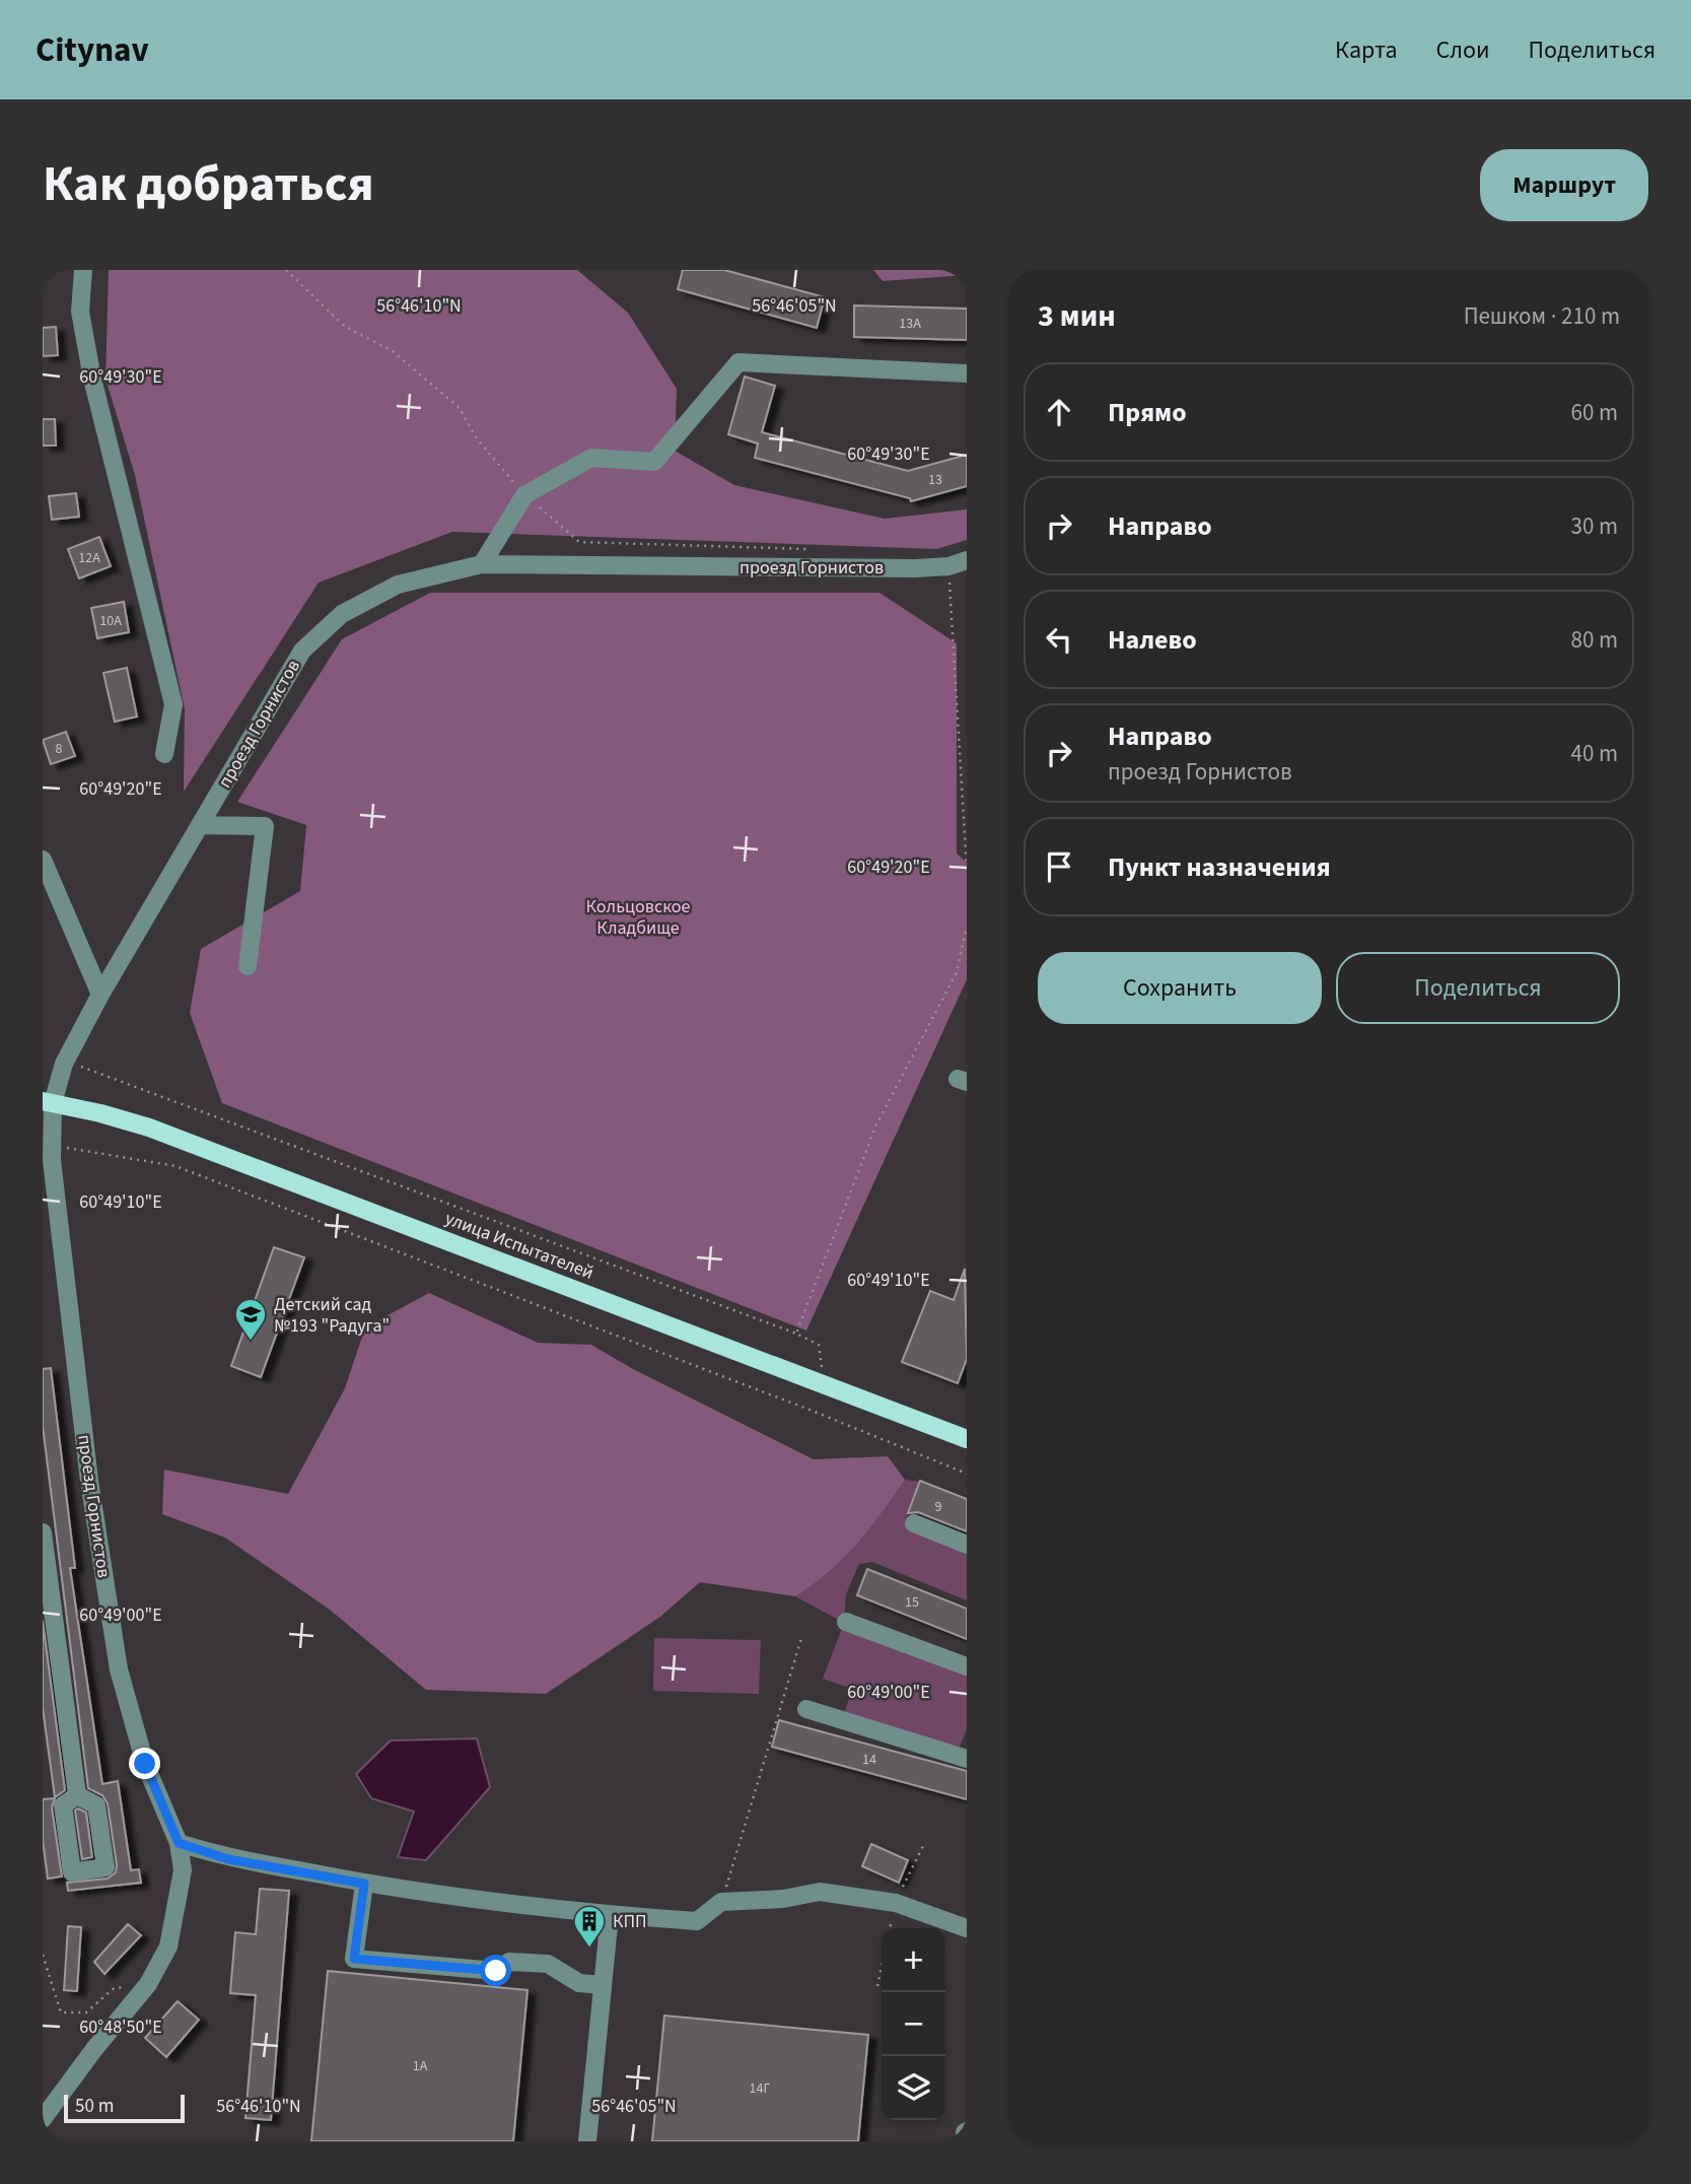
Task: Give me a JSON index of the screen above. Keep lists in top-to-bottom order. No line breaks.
{"streets":{"main road":["улица Испытателей"],"street":["проезд Горнистов"]},"crossings":[["проезд Горнистов","улица Испытателей"]],"parks":["Кольцовское Кладбище"],"places":{"school or university":["Детский сад №193 \"Радуга\""],"building":["КПП"]},"house_numbers":["13А","13","12А","10А","8","9","15","14","1А","14Г"],"scale_bar":"50 m","page":{"header":"Citynav","nav":["Карта","Слои","Поделиться"],"title":"Как добраться","buttons":["Маршрут",["Сохранить","Поделиться"]],"heading":["3 мин","Пешком · 210 m"],"list":[["Прямо","60 m"],["Направо","30 m"],["Налево","80 m"],["Направо","проезд Горнистов","40 m"],"Пункт назначения"],"map_buttons":["+","−"],"scale":"50 m"},"coordinates":["56°46'10\"N","56°46'05\"N","60°49'30\"E","60°49'20\"E","60°49'10\"E","60°49'00\"E","60°48'50\"E"]}
